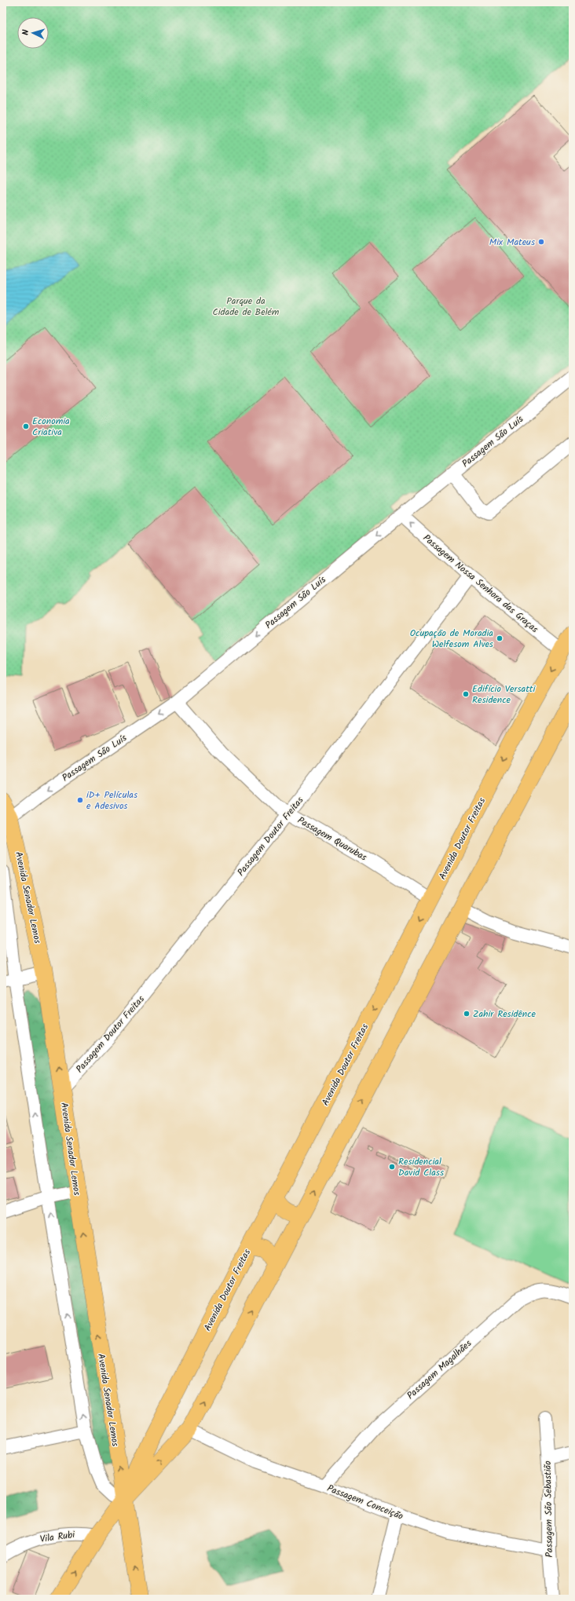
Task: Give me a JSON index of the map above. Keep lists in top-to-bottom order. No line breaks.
{"streets":{"main road":["Avenida Doutor Freitas","Avenida Senador Lemos"],"street":["Passagem São Luís","Passagem Nossa Senhora das Graças","Passagem Doutor Freitas","Passagem Quarubas","Passagem Magalhães","Passagem Conceição","Passagem São Sebastião","Vila Rubi"]},"crossings":[["Passagem São Luís","Passagem Nossa Senhora das Graças"],["Passagem São Luís","Passagem Quarubas"],["Passagem São Luís","Avenida Senador Lemos"],["Passagem Nossa Senhora das Graças","Passagem Doutor Freitas"],["Passagem Nossa Senhora das Graças","Avenida Doutor Freitas"],["Passagem Doutor Freitas","Passagem Quarubas"],["Passagem Doutor Freitas","Avenida Senador Lemos"],["Passagem Quarubas","Avenida Doutor Freitas"],["Avenida Doutor Freitas","Avenida Senador Lemos"],["Avenida Doutor Freitas","Passagem Conceição"],["Avenida Doutor Freitas","Vila Rubi"],["Passagem Magalhães","Passagem Conceição"],["Passagem Conceição","Passagem São Sebastião"]],"one_way":["Passagem São Luís","Passagem Nossa Senhora das Graças","Avenida Senador Lemos"],"parks":["Parque da Cidade de Belém"],"places":["Mix Mateus","Economia Criativa","Ocupação de Moradia Welfesom Alves","Edifício Versatti Residence","iD+ Películas e Adesivos","Zahir Residênce","Residencial David Class"],"north":"left"}
